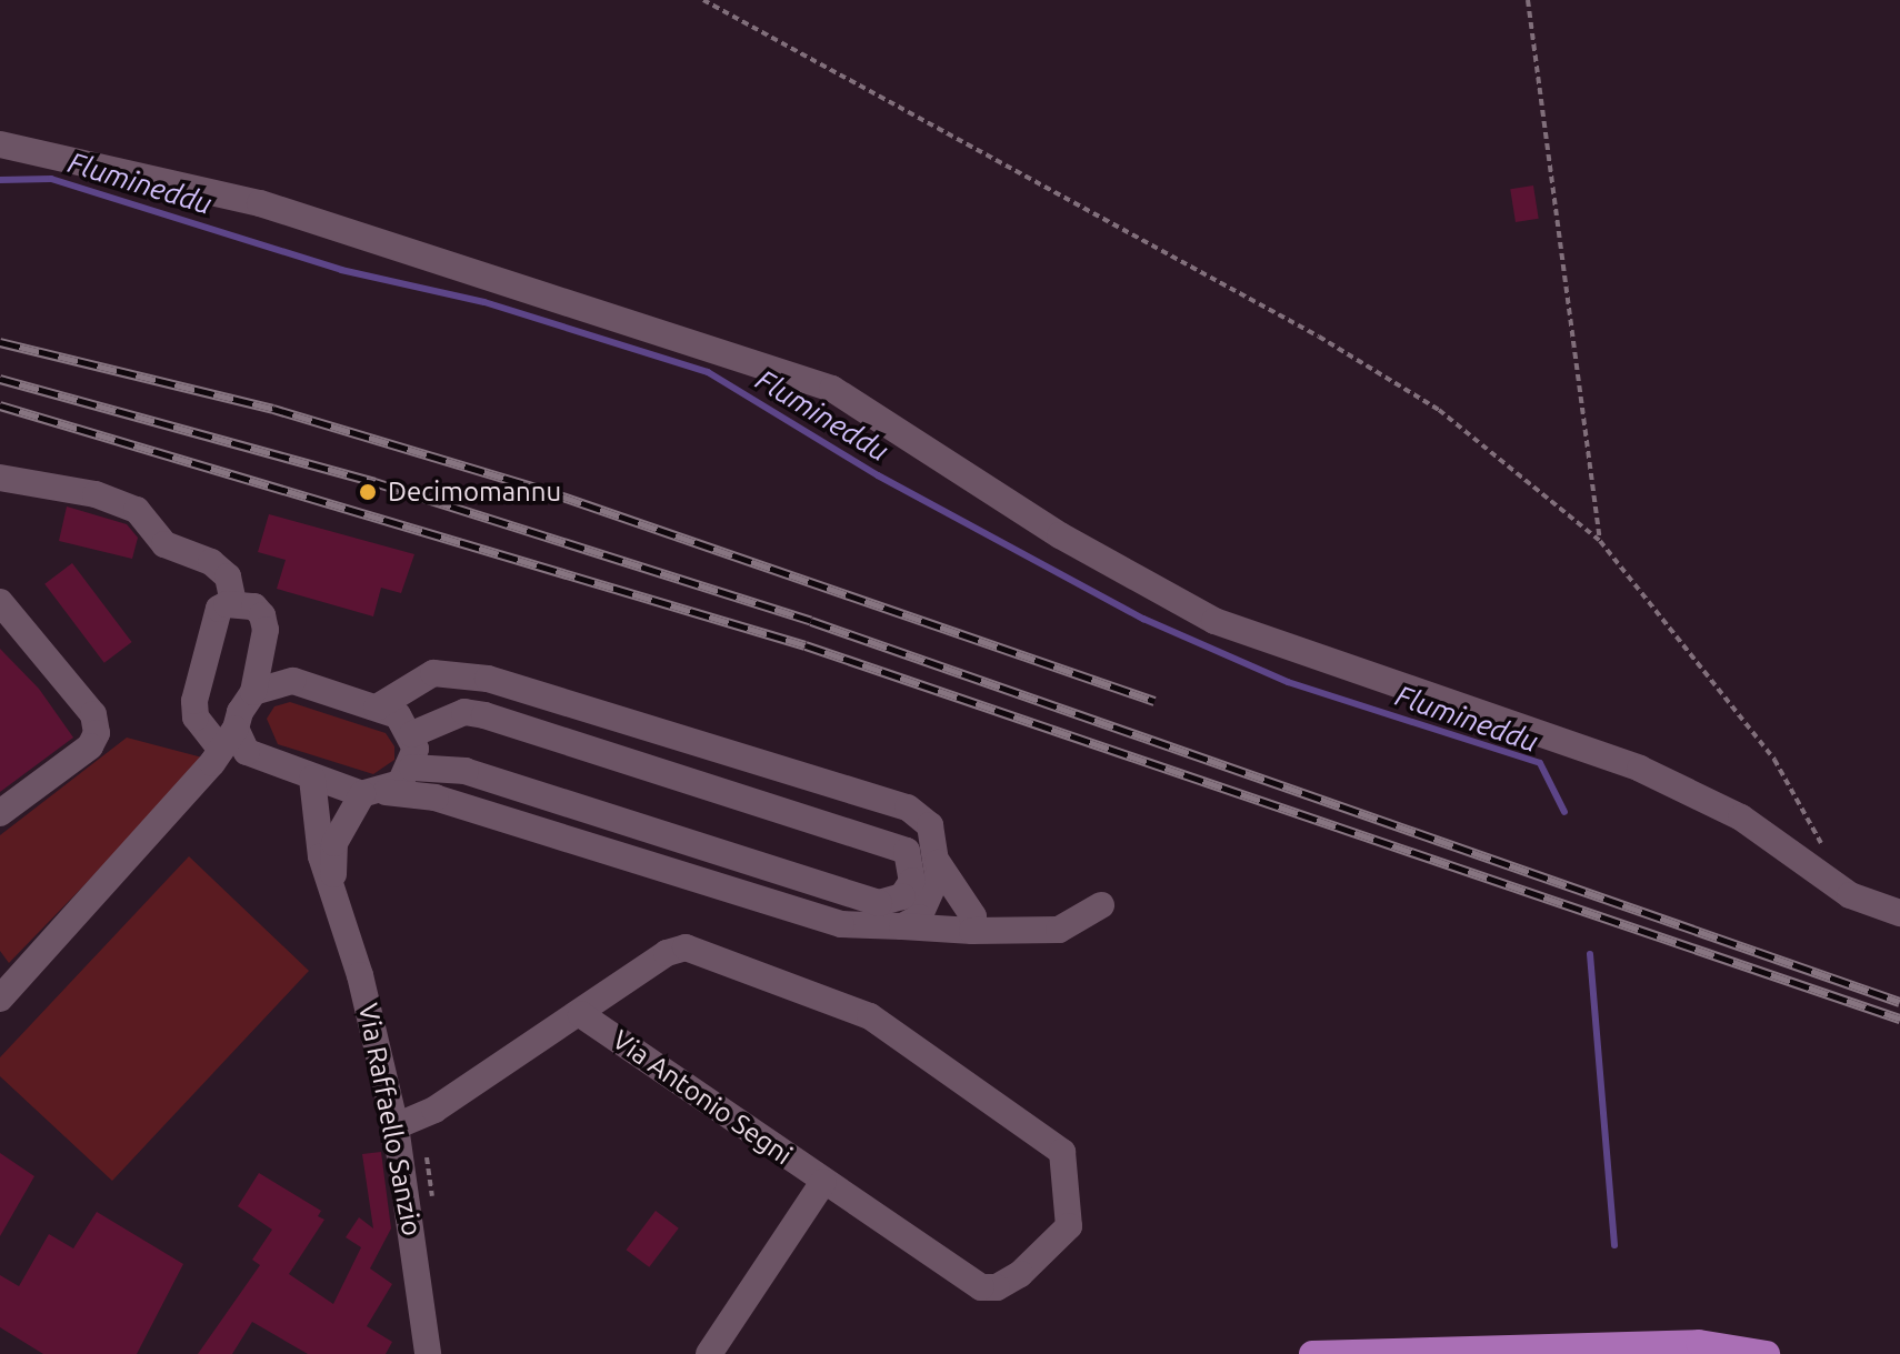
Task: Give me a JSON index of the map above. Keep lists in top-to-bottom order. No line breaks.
{"streets":{"street":["Via Antonio Segni","Via Raffaello Sanzio"]},"water":["Flumineddu"],"places":["Decimomannu"]}
